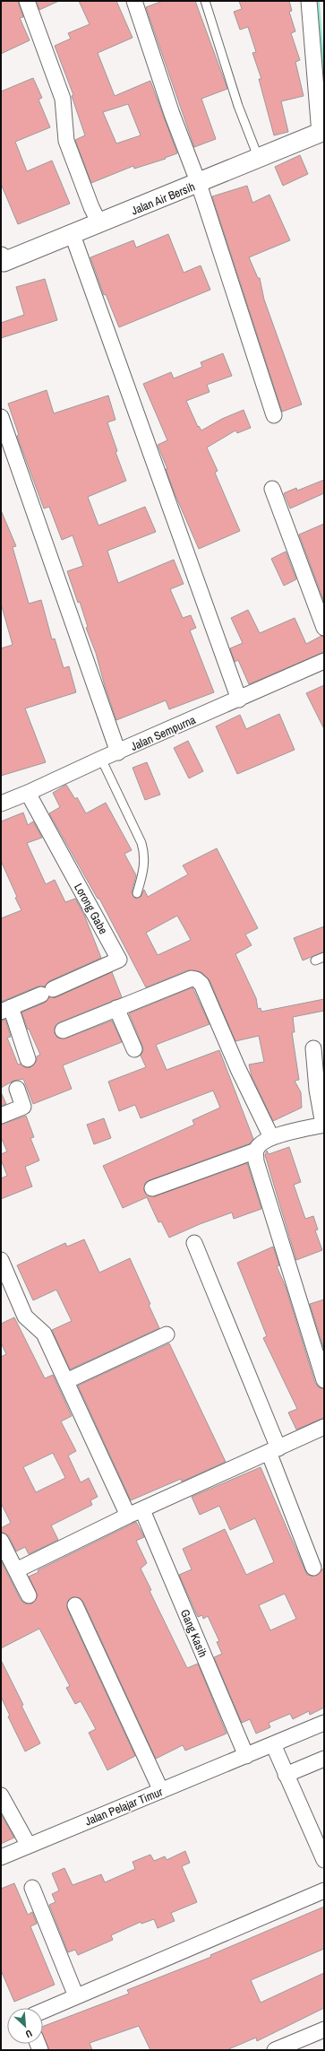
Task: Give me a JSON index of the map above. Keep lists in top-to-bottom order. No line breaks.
{"streets":{"street":["Jalan Air Bersih","Jalan Sempurna","Lorong Gabe","Gang Kasih","Jalan Pelajar Timur"]},"crossings":[["Jalan Sempurna","Lorong Gabe"],["Gang Kasih","Jalan Pelajar Timur"]],"north":"bottom right"}
